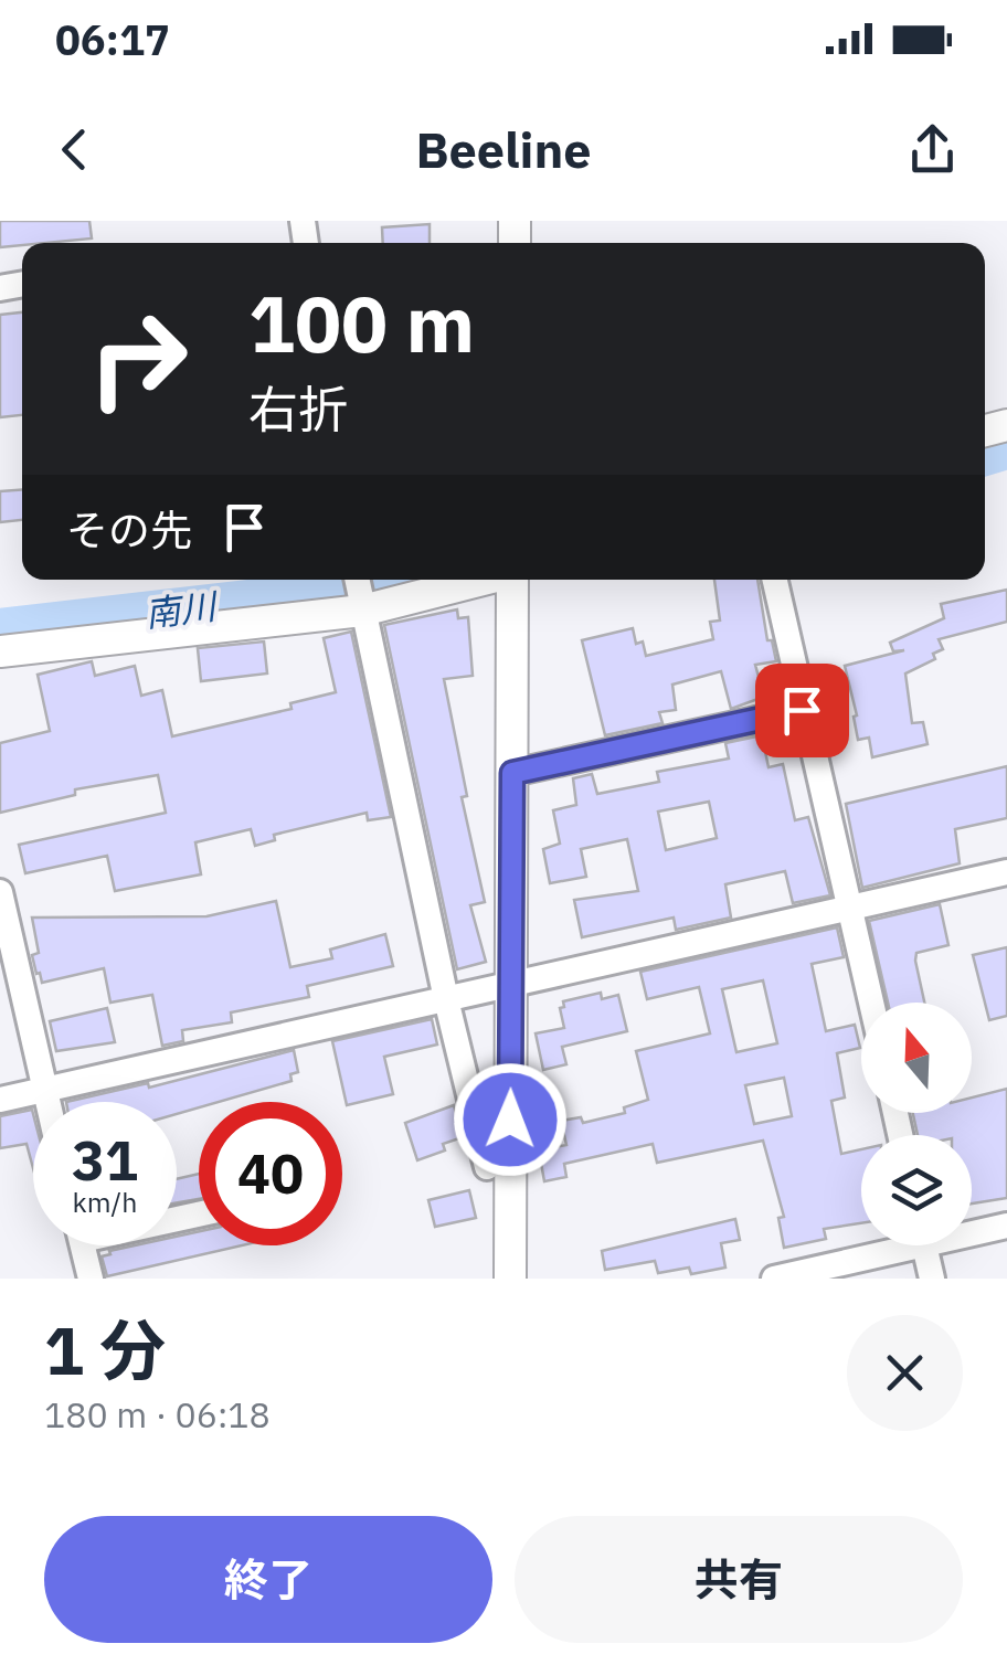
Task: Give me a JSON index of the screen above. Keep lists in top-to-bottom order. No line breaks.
{"water":["南川"],"north":"top","page":{"status":"06:17","header":"Beeline","turn":["100 m","右折"],"then":"その先","speed":"31 km/h","limit":"40","heading":["1 分","180 m · 06:18"],"buttons":["終了","共有"]}}
